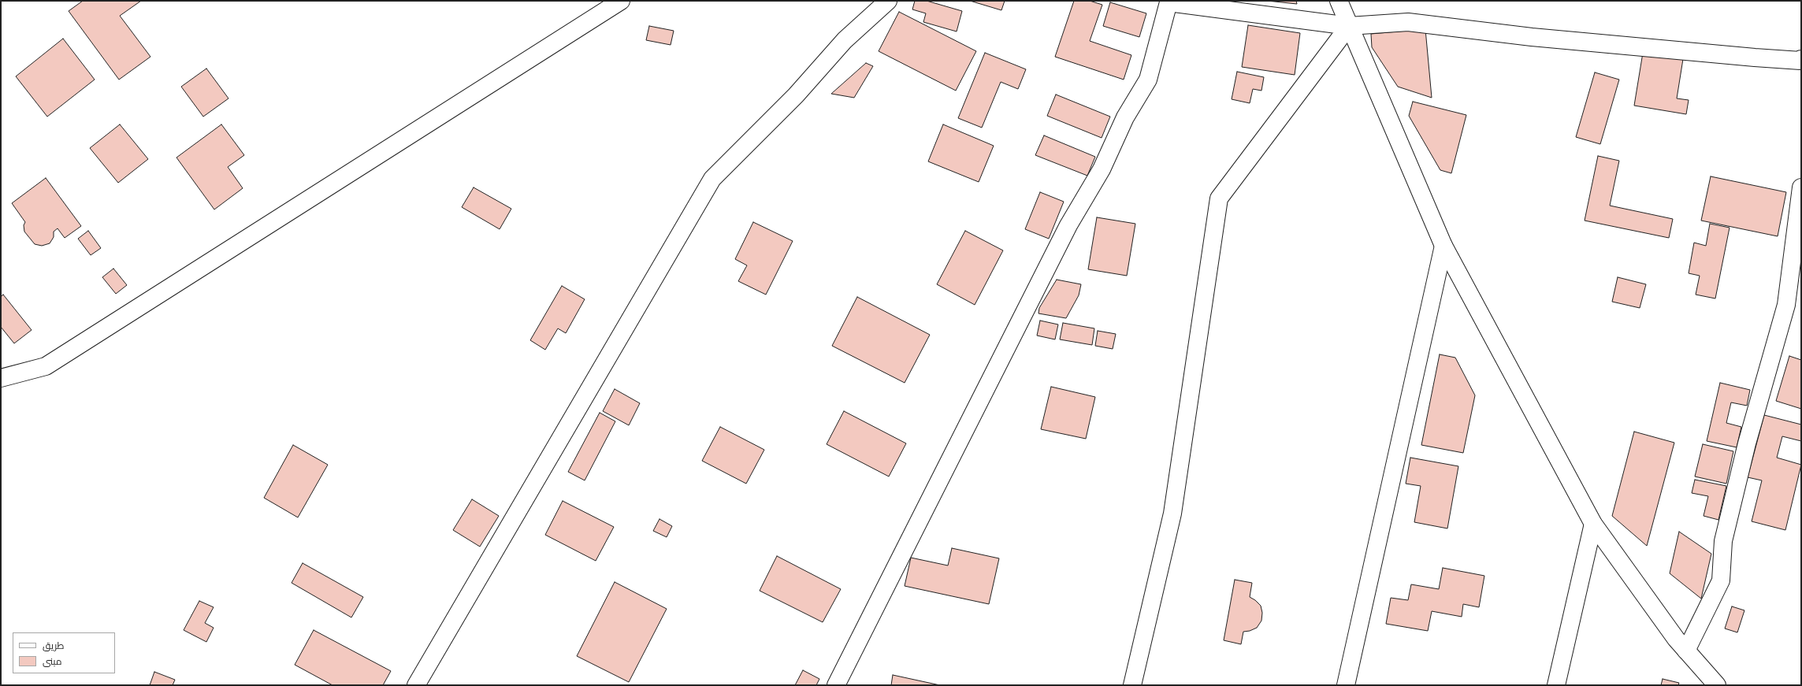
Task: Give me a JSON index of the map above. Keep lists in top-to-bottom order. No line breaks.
{"legend":["طريق","مبنى"]}
